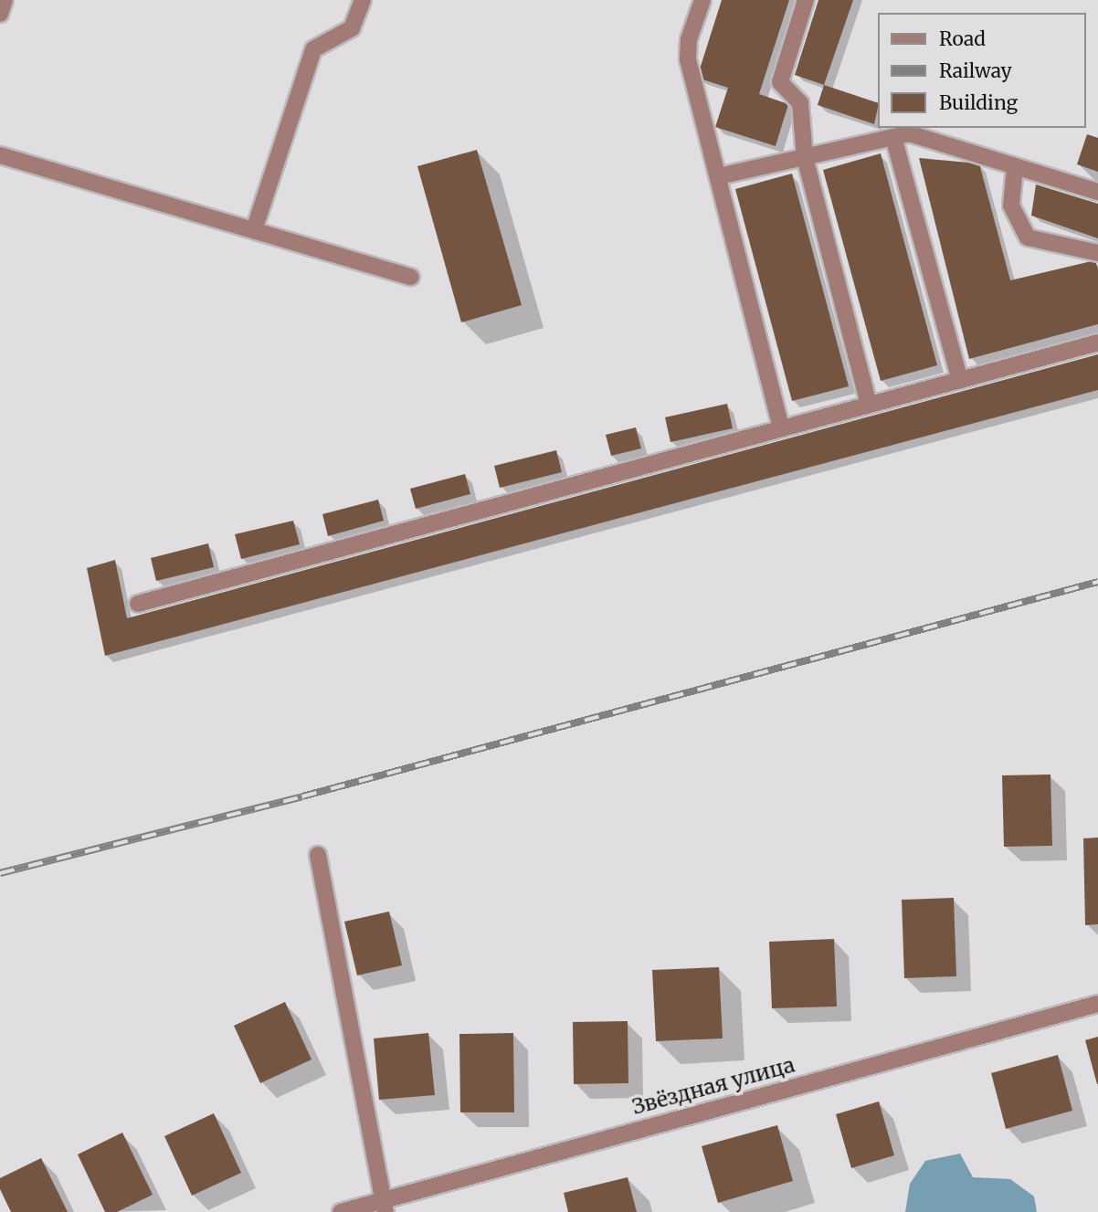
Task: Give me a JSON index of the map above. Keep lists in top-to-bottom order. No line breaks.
{"streets":{"street":["Звёздная улица"]},"legend":["Road","Railway","Building"]}
